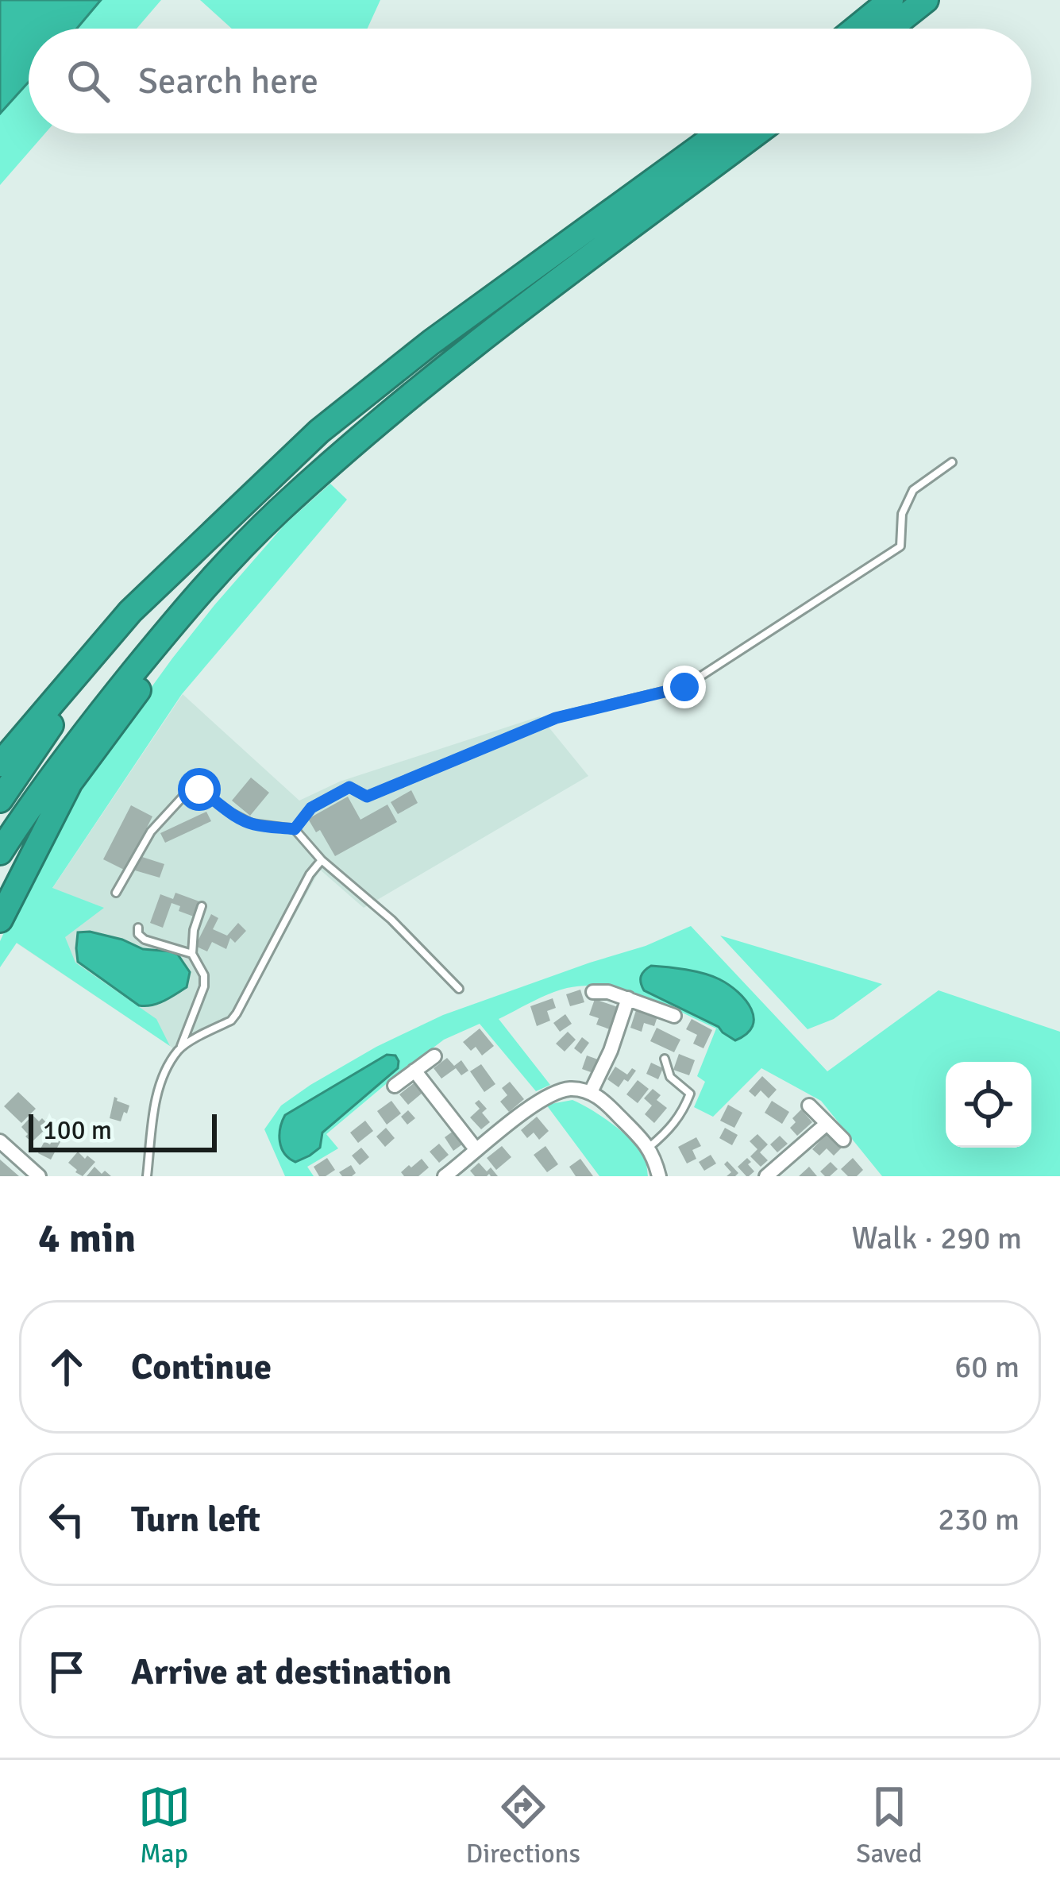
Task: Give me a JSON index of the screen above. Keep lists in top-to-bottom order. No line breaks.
{"scale_bar":"100 m","page":{"search":"Search here","scale":"100 m","heading":["4 min","Walk · 290 m"],"list":[["Continue","60 m"],["Turn left","230 m"],"Arrive at destination"],"nav":["Map","Directions","Saved"]}}
